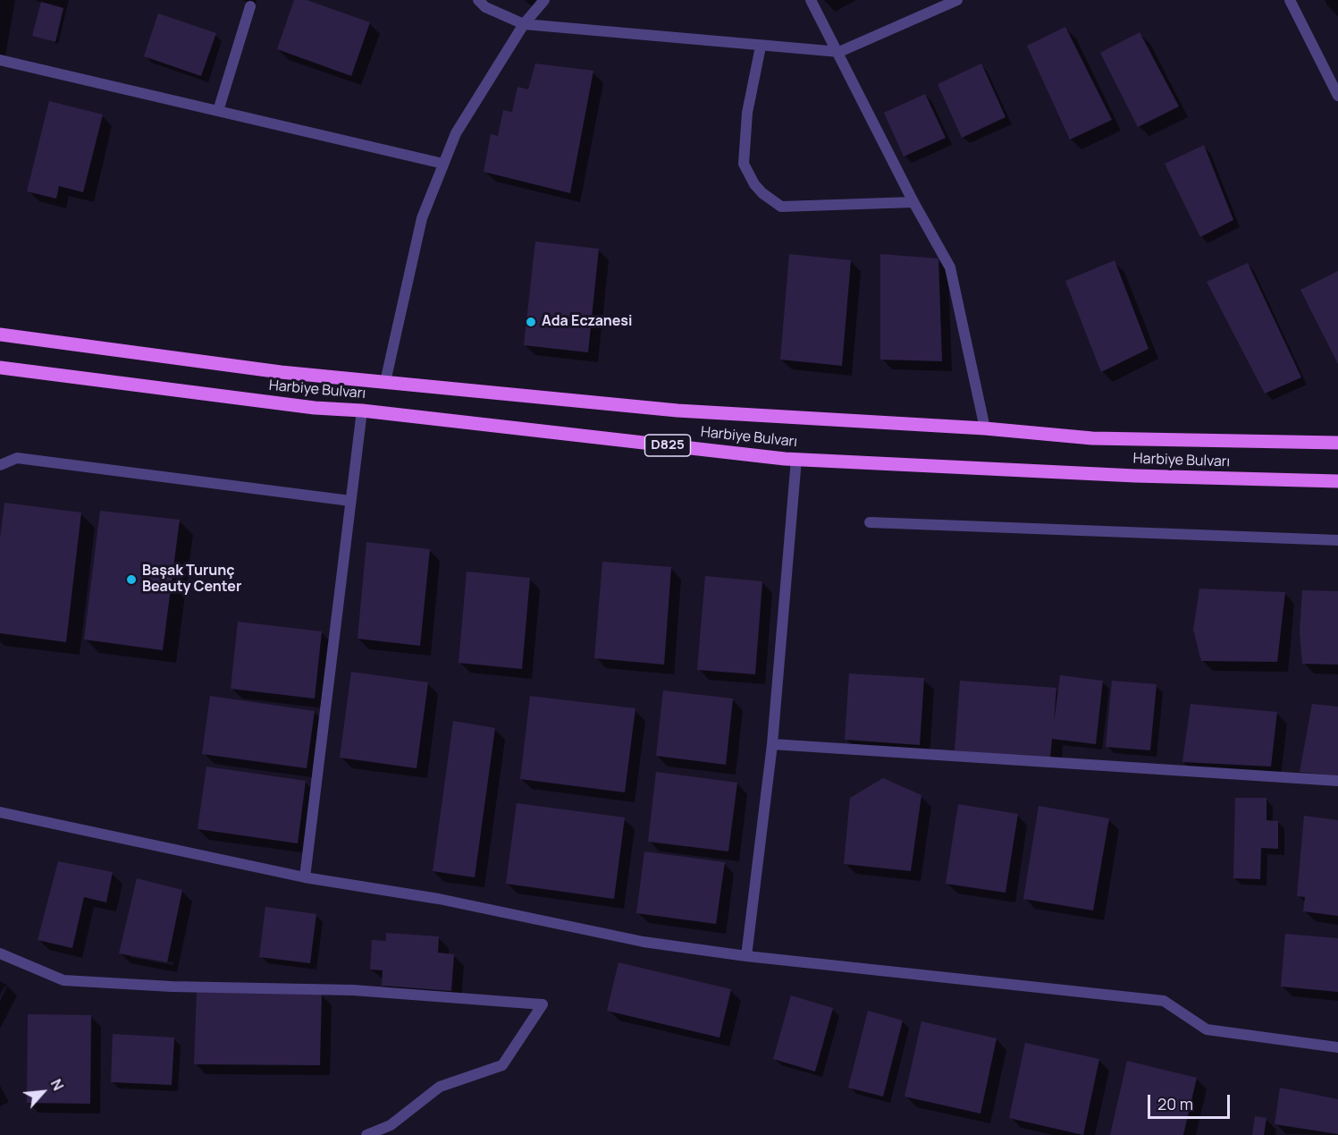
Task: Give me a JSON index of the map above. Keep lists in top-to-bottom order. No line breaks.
{"streets":{"main road":["Harbiye Bulvarı","D825"]},"places":["Ada Eczanesi","Başak Turunç Beauty Center"],"scale_bar":"20 m","north":"top right"}
